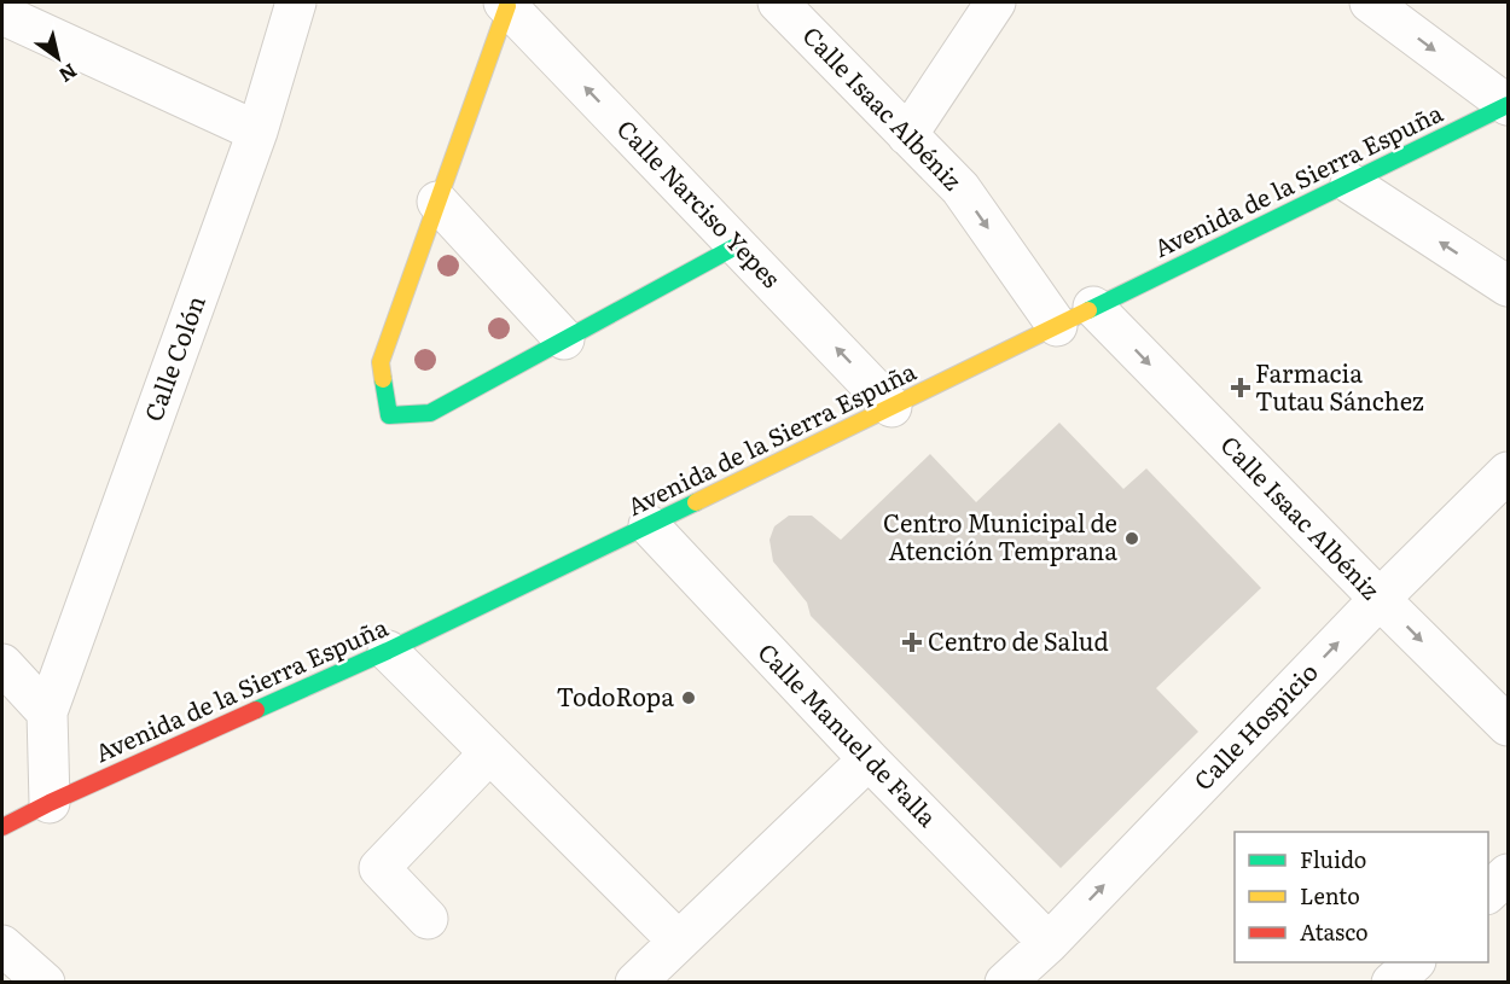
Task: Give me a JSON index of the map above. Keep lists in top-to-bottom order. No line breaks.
{"streets":{"main road":["Avenida de la Sierra Espuña"],"street":["Calle Isaac Albéniz","Calle Narciso Yepes","Calle Colón","Calle Hospicio","Calle Manuel de Falla"]},"crossings":[["Calle Isaac Albéniz","Avenida de la Sierra Espuña"],["Calle Isaac Albéniz","Calle Hospicio"],["Avenida de la Sierra Espuña","Calle Narciso Yepes"],["Avenida de la Sierra Espuña","Calle Manuel de Falla"],["Calle Hospicio","Calle Manuel de Falla"]],"one_way":["Calle Isaac Albéniz","Calle Hospicio"],"places":{"health":["Farmacia Tutau Sánchez","Centro de Salud"],"other":["Centro Municipal de Atención Temprana","TodoRopa"]},"legend":["Fluido","Lento","Atasco"],"north":"bottom right"}
